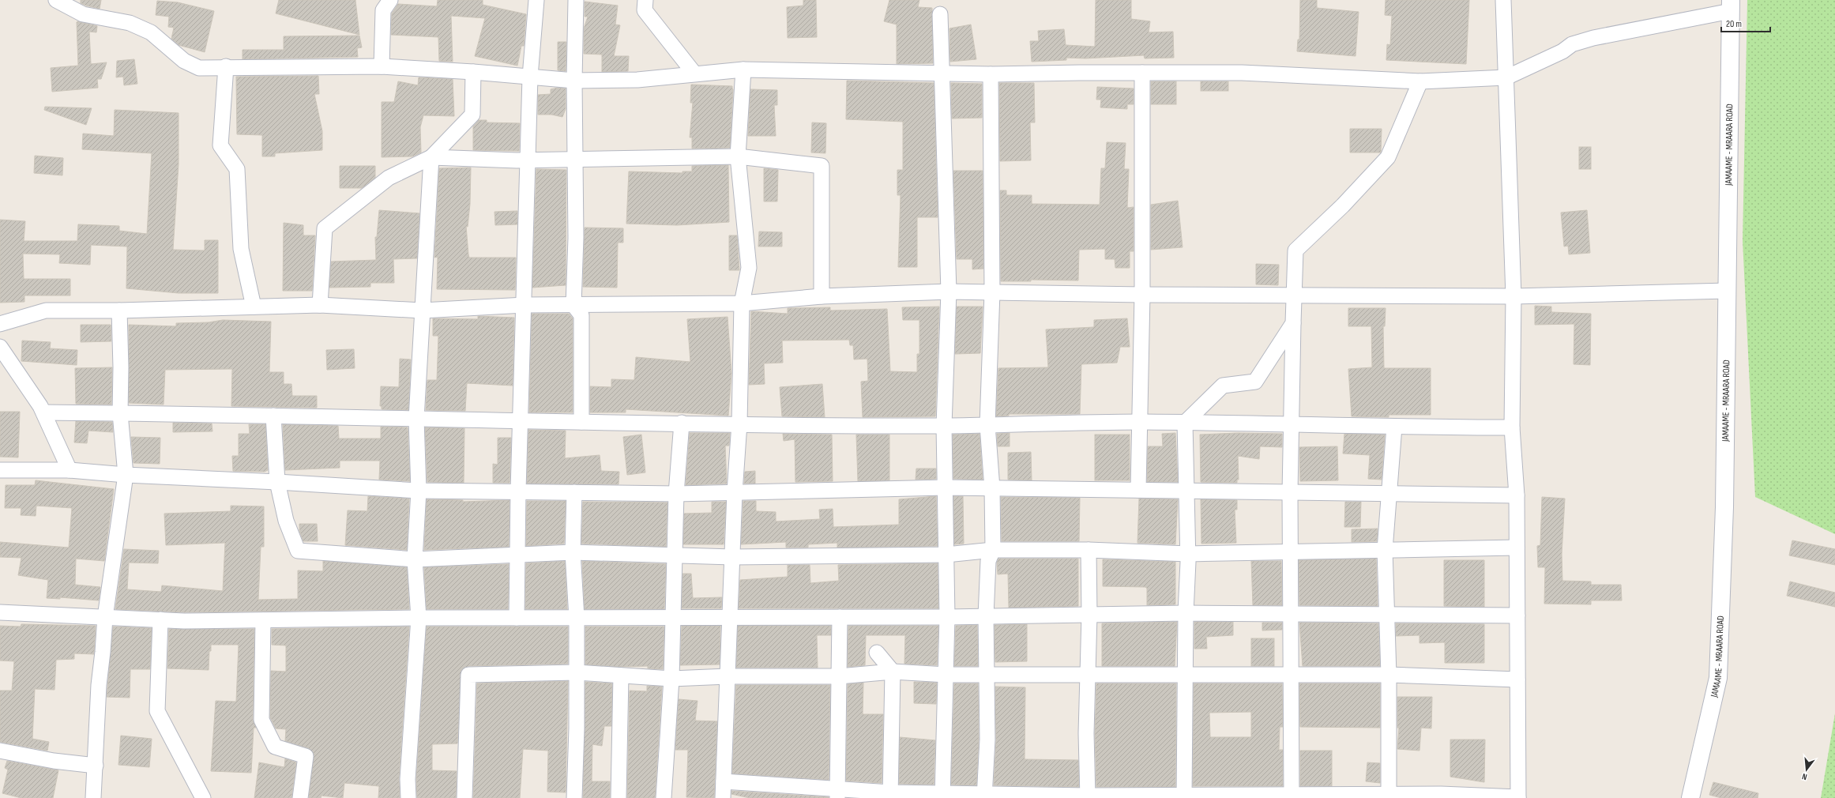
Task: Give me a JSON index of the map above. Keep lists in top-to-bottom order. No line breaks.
{"streets":{"street":["JAMAAME - MRAARA ROAD"]},"scale_bar":"20 m","north":"bottom"}
